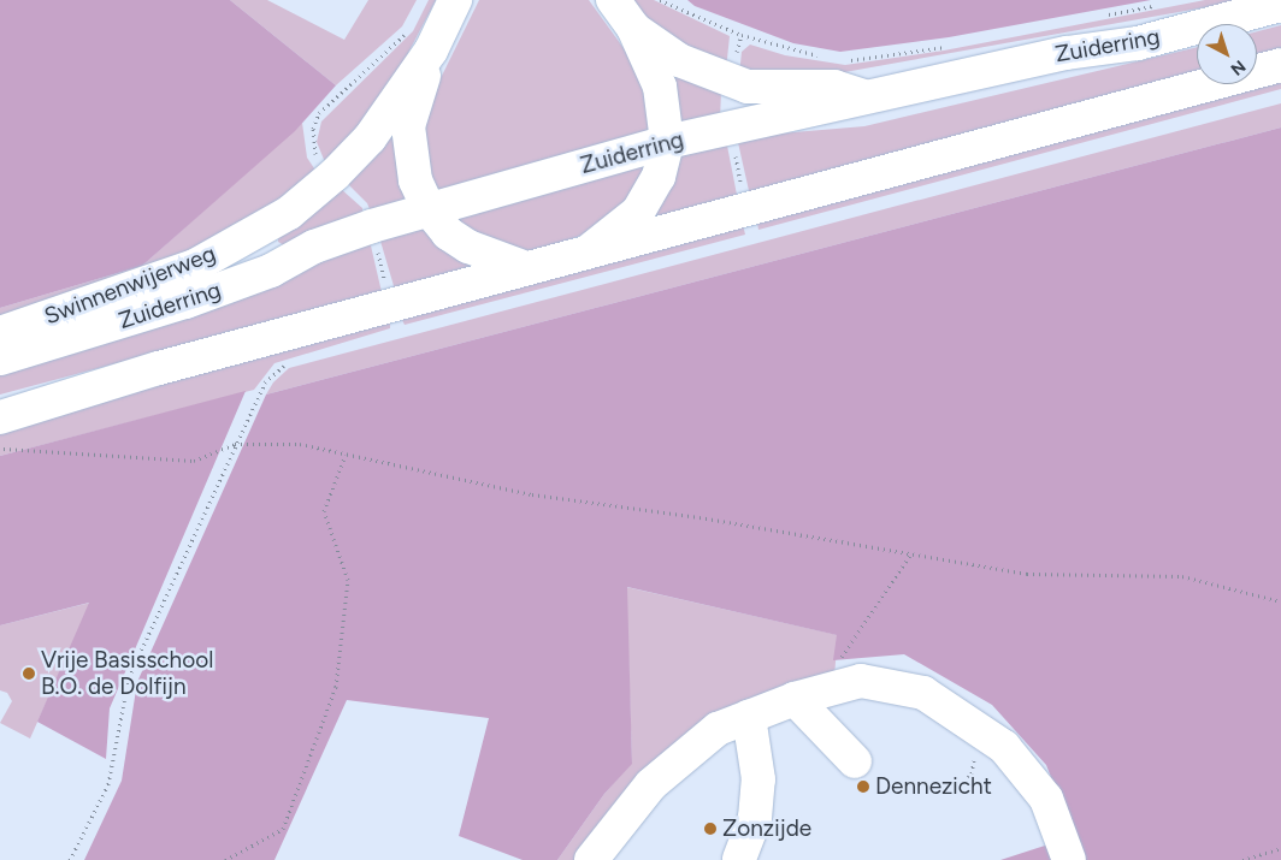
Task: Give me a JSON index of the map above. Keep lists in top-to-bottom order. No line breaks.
{"streets":{"main road":["Zuiderring","Swinnenwijerweg"]},"crossings":[["Zuiderring","Swinnenwijerweg"]],"places":["Vrije Basisschool B.O. de Dolfijn","Dennezicht","Zonzijde"],"north":"bottom right"}
